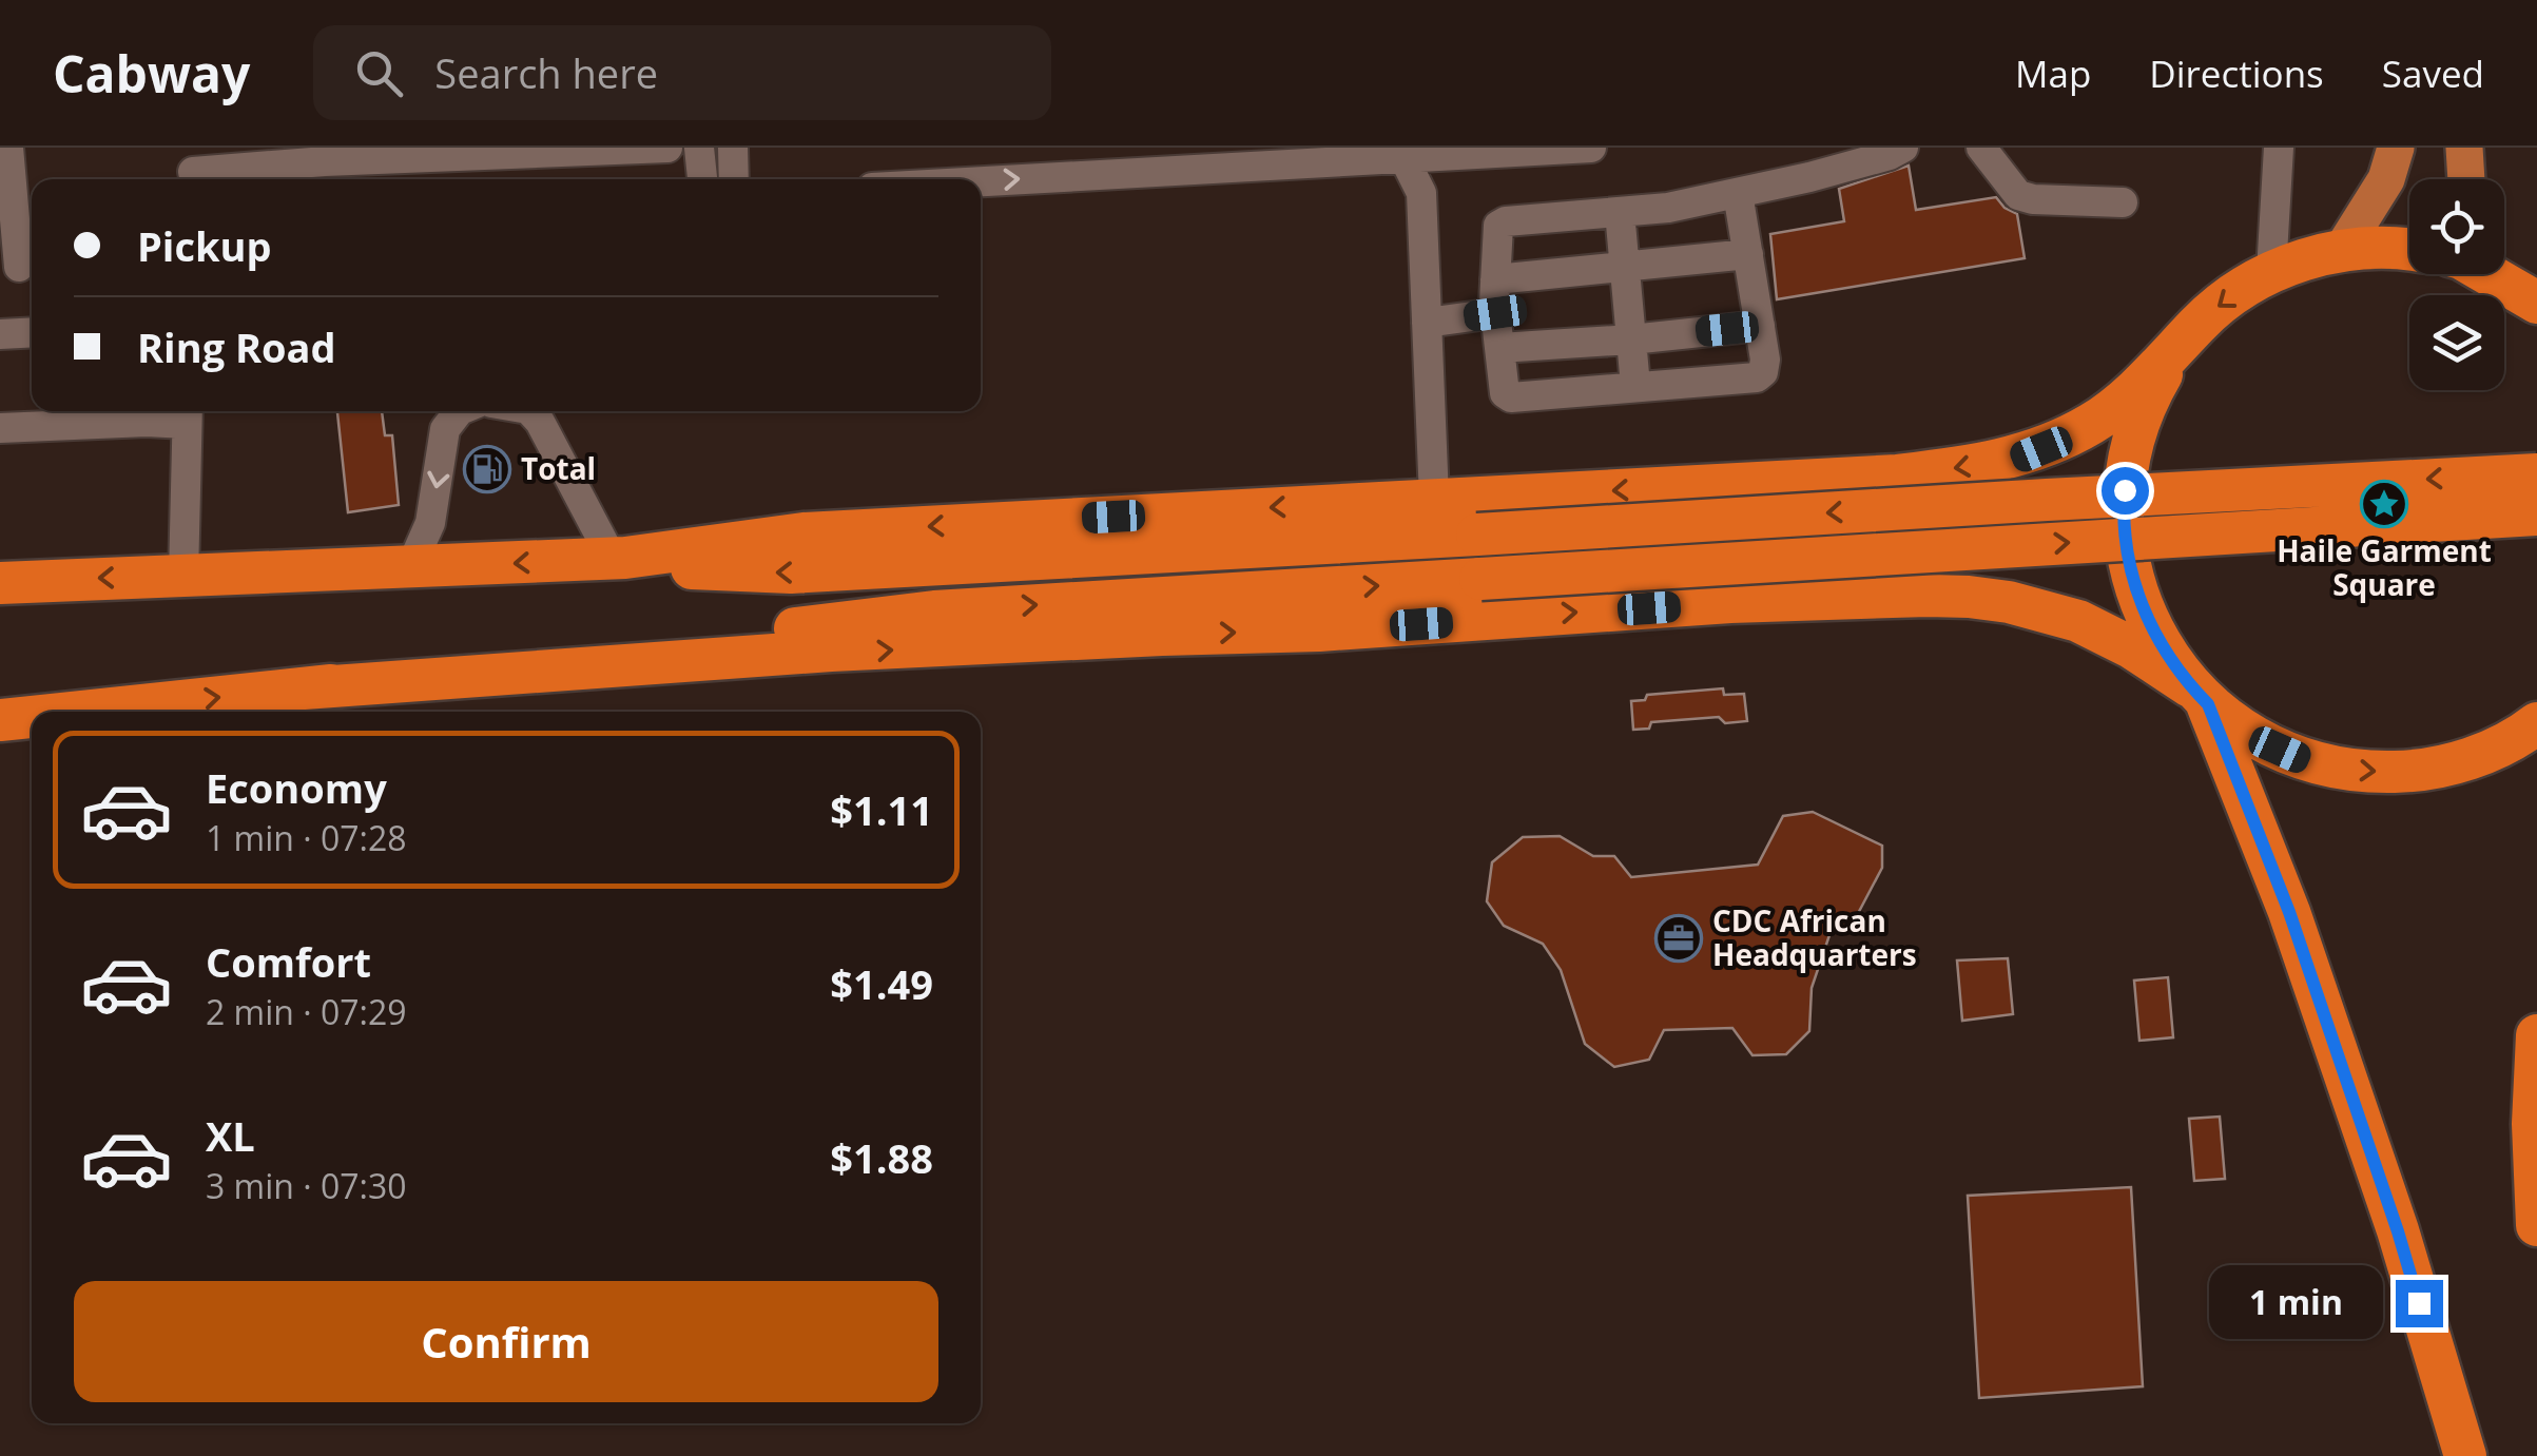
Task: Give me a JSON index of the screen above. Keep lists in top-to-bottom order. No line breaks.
{"places":{"fuel station":["Total"],"place":["Haile Garment Square"],"office":["CDC African Headquarters"]},"page":{"header":"Cabway","search":"Search here","nav":["Map","Directions","Saved"],"banner":["Pickup","Ring Road"],"list":[{"name":"Economy","note":"1 min · 07:28","value":"$1.11"},{"name":"Comfort","note":"2 min · 07:29","value":"$1.49"},{"name":"XL","note":"3 min · 07:30","value":"$1.88"}],"buttons":"Confirm","bubble":"1 min"}}
